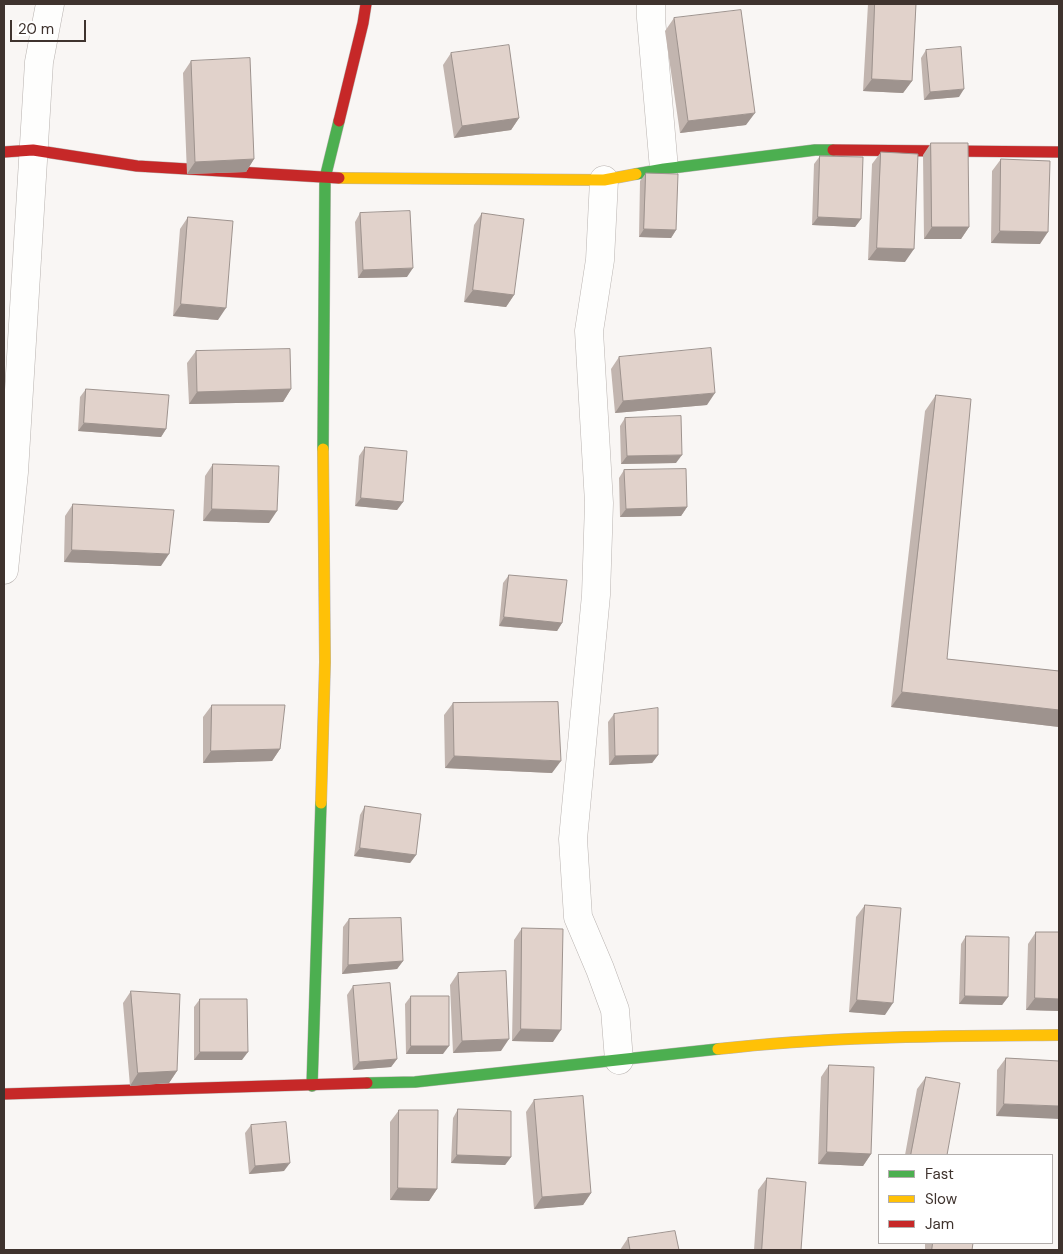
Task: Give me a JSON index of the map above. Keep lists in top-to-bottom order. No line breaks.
{"legend":["Fast","Slow","Jam"],"scale_bar":"20 m"}
